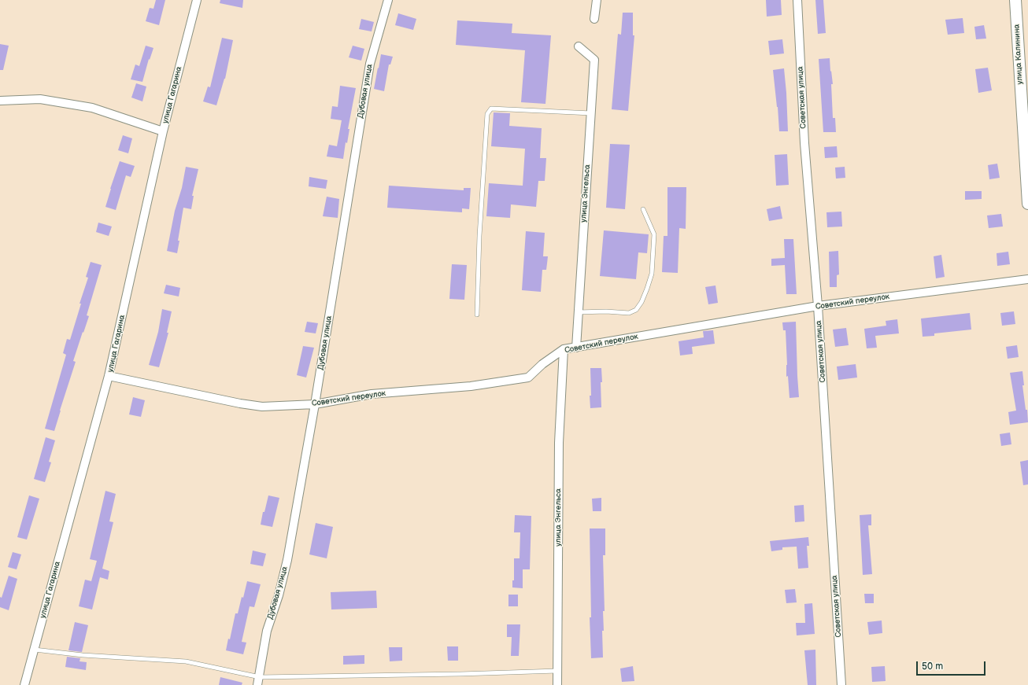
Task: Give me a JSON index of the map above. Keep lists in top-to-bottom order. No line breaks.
{"streets":{"street":["улица Калинина","Дубовая улица","улица Гагарина","Советская улица","улица Энгельса","Советский переулок"]},"crossings":[["Дубовая улица","Советский переулок"],["улица Гагарина","Советский переулок"],["Советская улица","Советский переулок"],["улица Энгельса","Советский переулок"]],"scale_bar":"50 m"}
